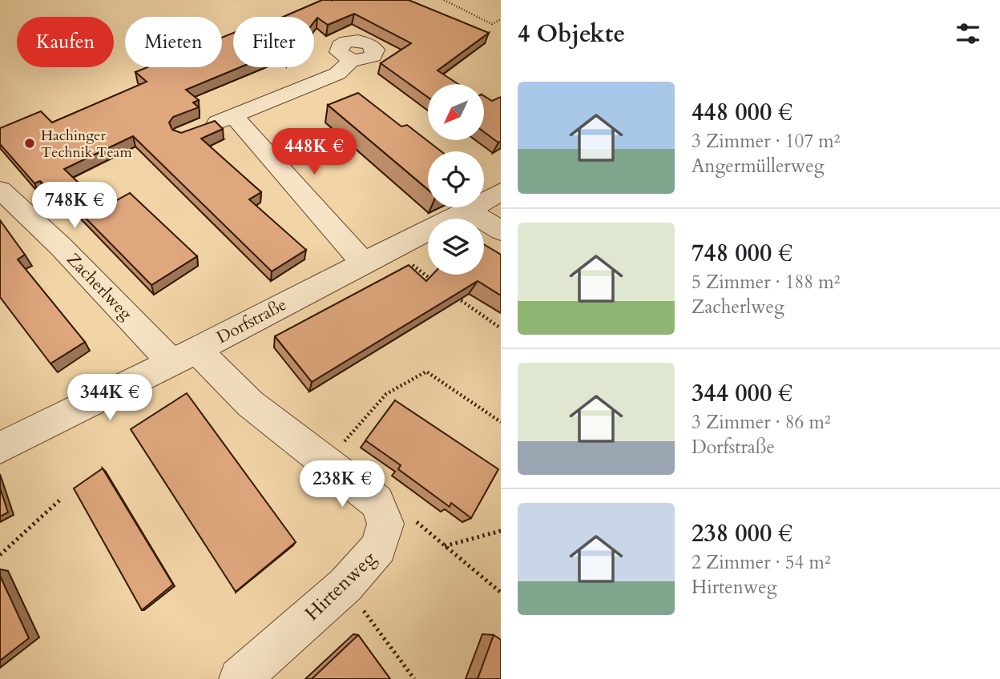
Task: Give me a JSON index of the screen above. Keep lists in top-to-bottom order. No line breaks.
{"streets":{"street":["Zacherlweg","Dorfstraße","Hirtenweg"]},"crossings":[["Zacherlweg","Dorfstraße"],["Zacherlweg","Hirtenweg"],["Dorfstraße","Hirtenweg"]],"places":["Hachinger Technik Team"],"north":"bottom left","page":{"heading":"4 Objekte","chip":["Kaufen","Mieten","Filter"],"list":[{"name":"448 000 €","note":"3 Zimmer · 107 m² · Angermüllerweg"},{"name":"748 000 €","note":"5 Zimmer · 188 m² · Zacherlweg"},{"name":"344 000 €","note":"3 Zimmer · 86 m² · Dorfstraße"},{"name":"238 000 €","note":"2 Zimmer · 54 m² · Hirtenweg"}],"price":["448K €","748K €","344K €","238K €"]}}
